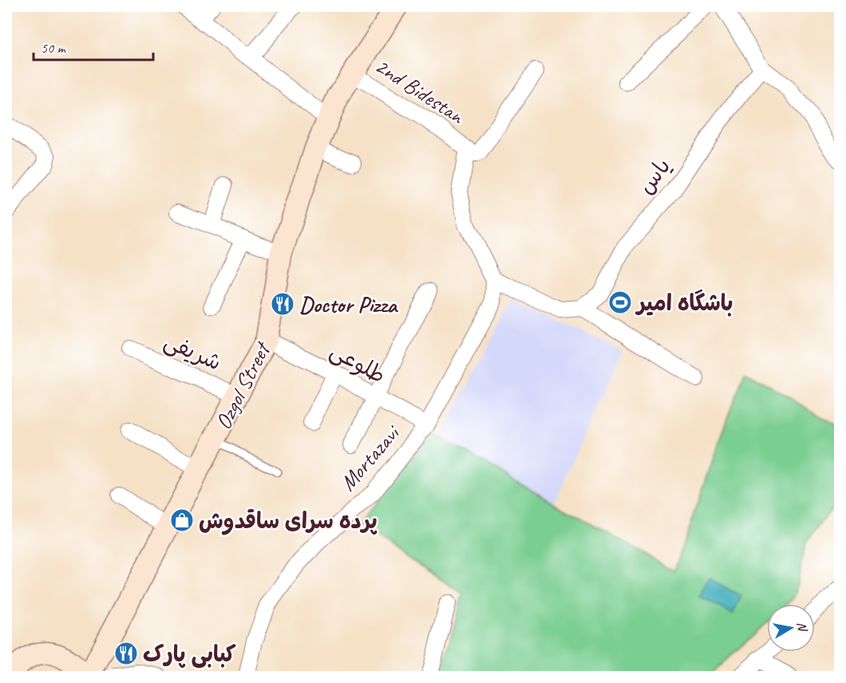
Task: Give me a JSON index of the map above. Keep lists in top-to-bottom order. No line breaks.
{"streets":{"main road":["Ozgol Street"],"street":["2nd Bidestan","یاس","شریفی","طلوعی","Mortazavi"]},"crossings":[["2nd Bidestan","Ozgol Street"],["2nd Bidestan","Mortazavi"],["شریفی","Ozgol Street"],["طلوعی","Ozgol Street"],["طلوعی","Mortazavi"]],"places":{"sports":["باشگاه امیر"],"restaurant":["Doctor Pizza","کبابی پارک"],"shop":["پرده سرای ساقدوش"]},"scale_bar":"50 m","north":"right"}
